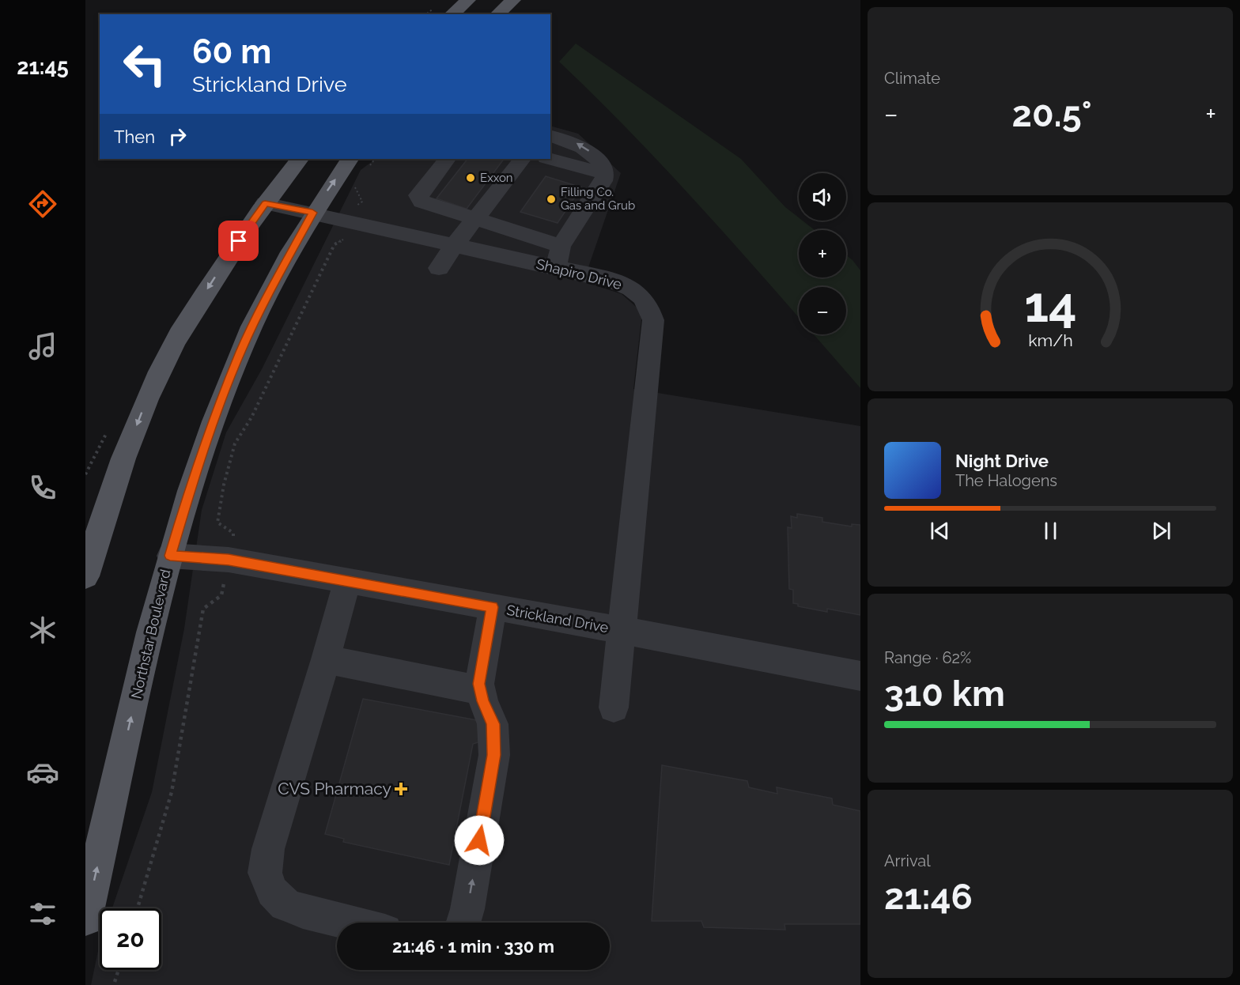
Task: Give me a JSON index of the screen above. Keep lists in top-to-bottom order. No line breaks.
{"streets":{"main road":["Northstar Boulevard"],"street":["Shapiro Drive","Strickland Drive"]},"crossings":[["Shapiro Drive","Strickland Drive"],["Shapiro Drive","Northstar Boulevard"],["Strickland Drive","Northstar Boulevard"]],"one_way":["Northstar Boulevard"],"places":{"other":["Exxon","Filling Co. Gas and Grub"],"health":["CVS Pharmacy"]},"page":{"tabs":"21:45","tile":["Climate",["Range · 62%","310 km"],["Arrival","21:46"]],"turn":["60 m","Strickland Drive"],"heat":["−","20.5°","+"],"then":"Then","map_buttons":["+","−"],"song":["Night Drive","The Halogens"],"limit":"20","trip":"21:46 · 1 min · 330 m","gauge":["14","km/h"]}}
